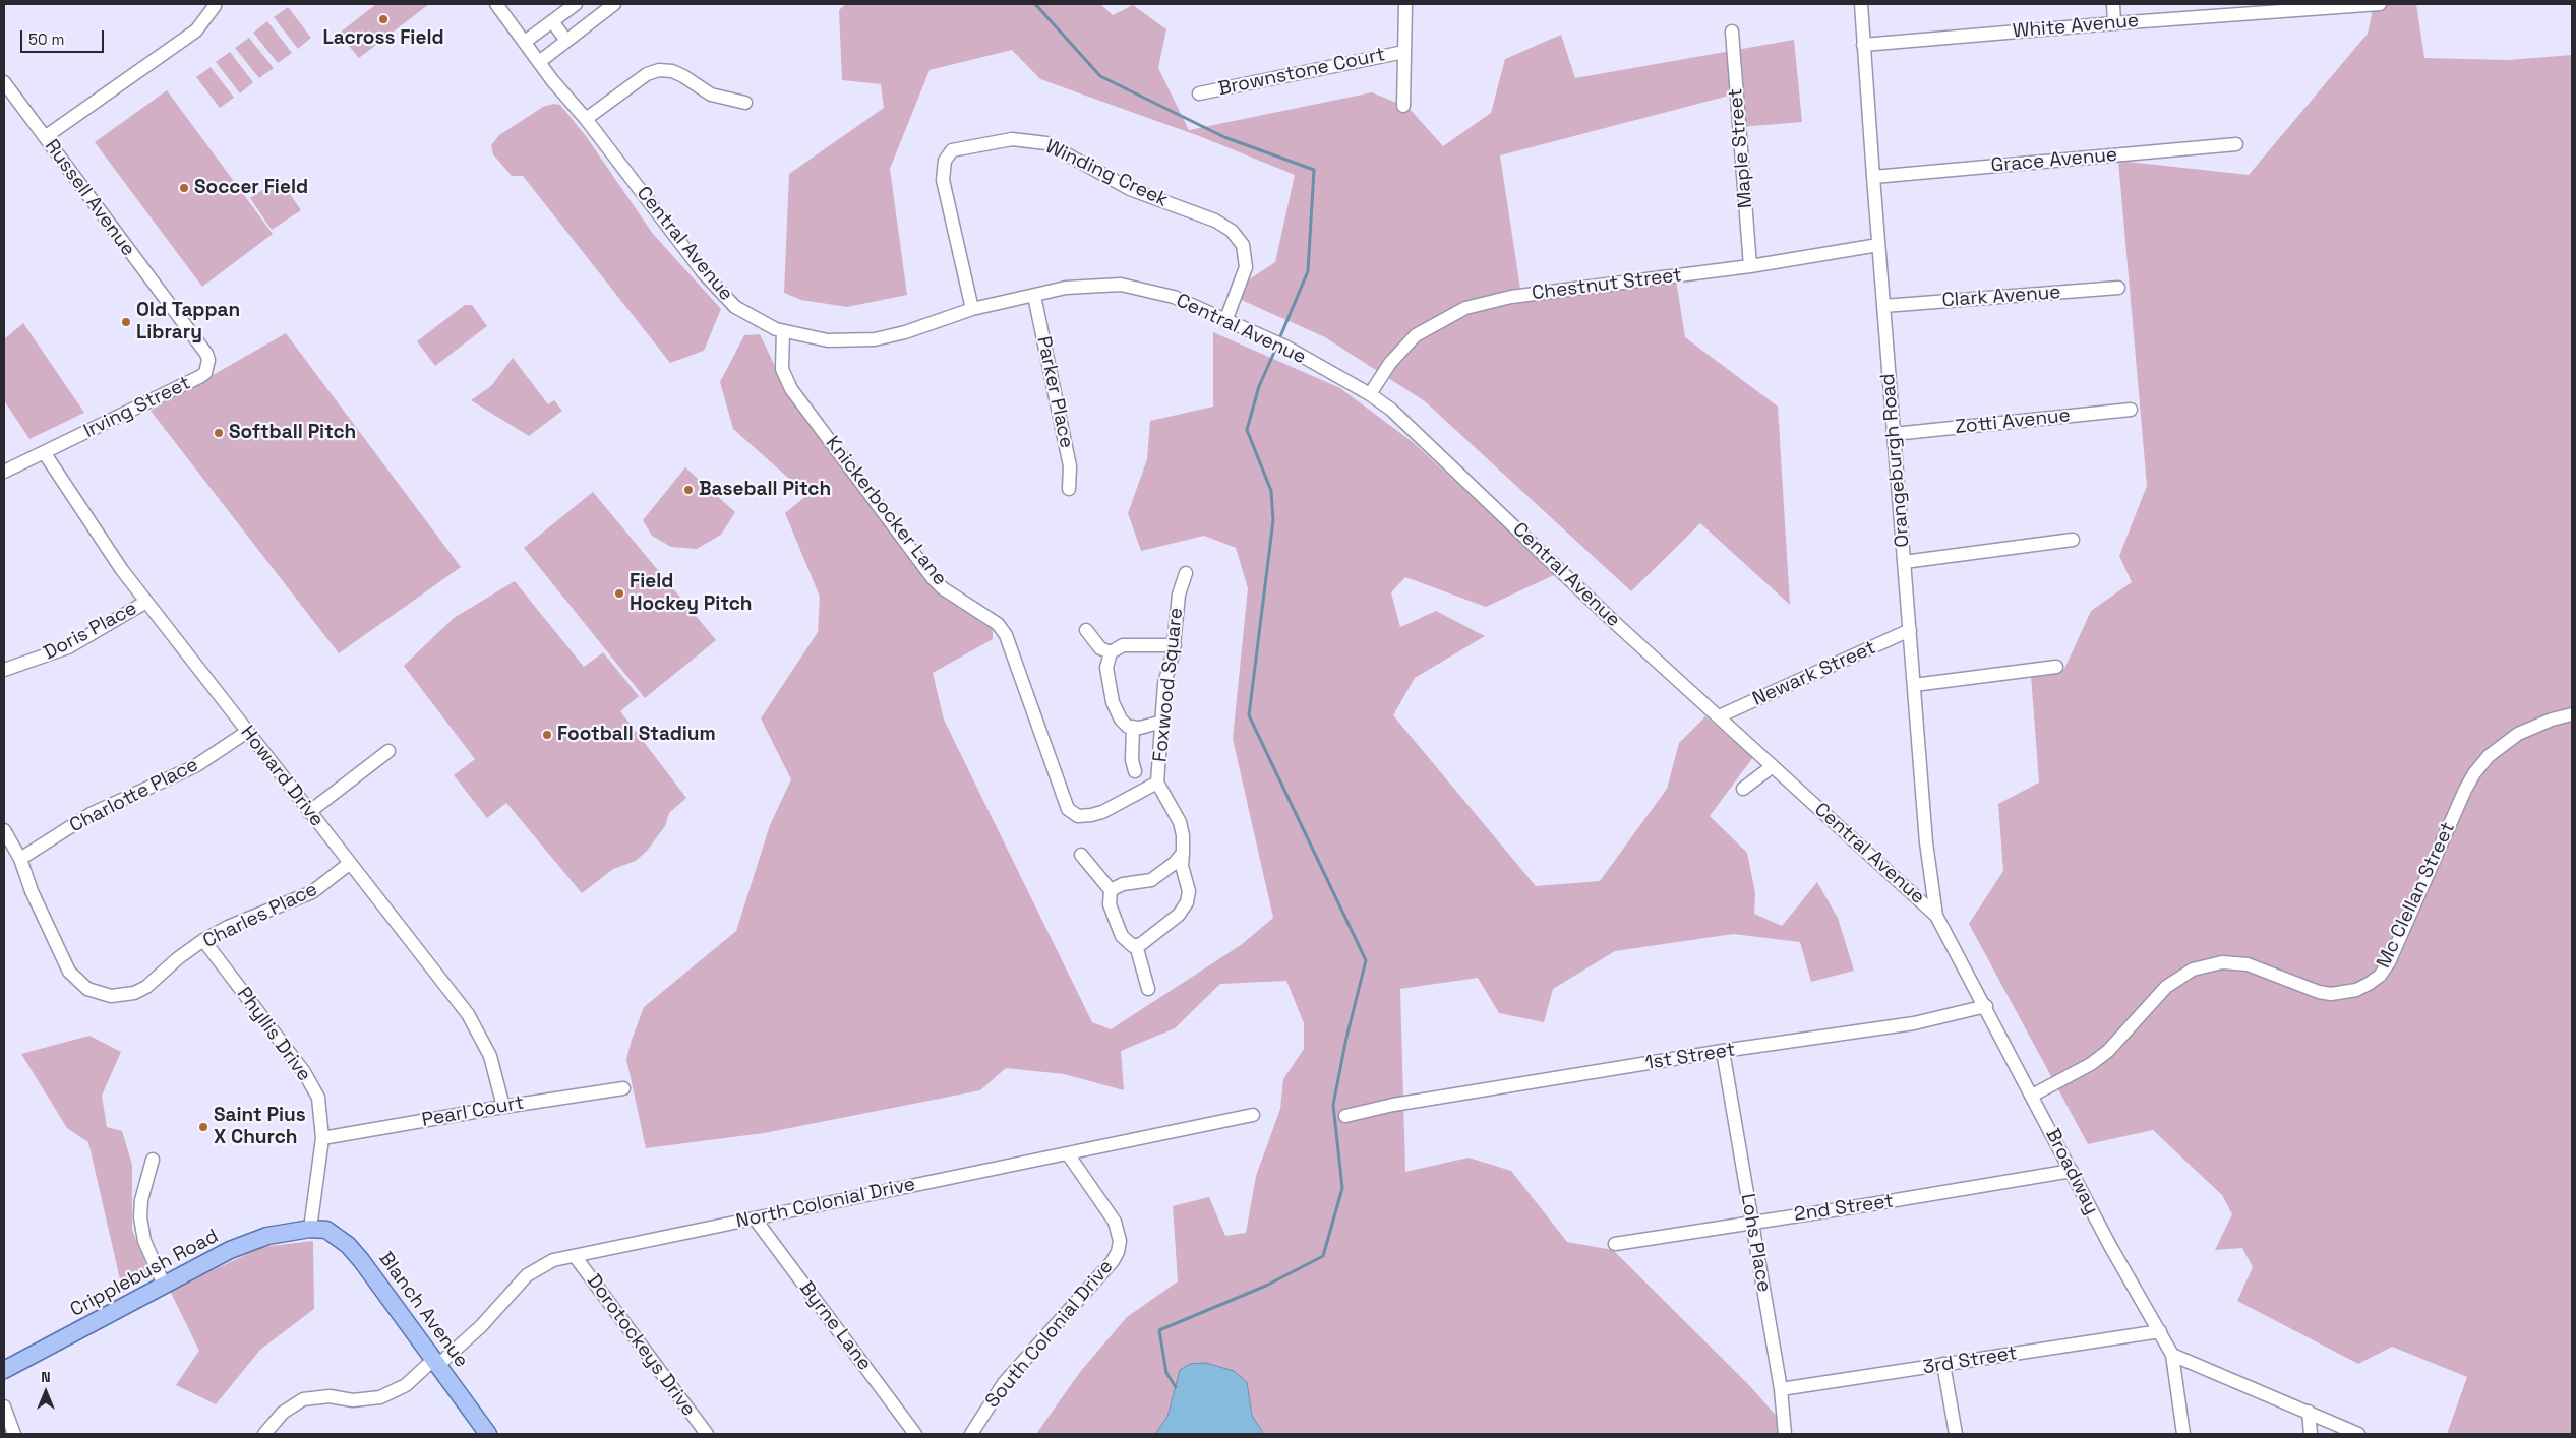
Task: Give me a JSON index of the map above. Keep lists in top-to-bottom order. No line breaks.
{"streets":{"main road":["Cripplebush Road","Blanch Avenue"],"street":["White Avenue","Brownstone Court","Maple Street","Grace Avenue","Winding Creek","Russell Avenue","Central Avenue","Chestnut Street","Clark Avenue","Parker Place","Irving Street","Zotti Avenue","Orangeburgh Road","Knickerbocker Lane","Doris Place","Newark Street","Foxwood Square","Howard Drive","Charlotte Place","Mc Clellan Street","Charles Place","Phyllis Drive","1st Street","Pearl Court","Broadway","North Colonial Drive","2nd Street","Lohs Place","Byrne Lane","South Colonial Drive","Dorotockeys Drive","3rd Street"]},"crossings":[["White Avenue","Orangeburgh Road"],["Maple Street","Chestnut Street"],["Grace Avenue","Orangeburgh Road"],["Winding Creek","Central Avenue"],["Russell Avenue","Irving Street"],["Central Avenue","Chestnut Street"],["Central Avenue","Parker Place"],["Central Avenue","Orangeburgh Road"],["Central Avenue","Knickerbocker Lane"],["Central Avenue","Newark Street"],["Central Avenue","Broadway"],["Chestnut Street","Orangeburgh Road"],["Clark Avenue","Orangeburgh Road"],["Irving Street","Howard Drive"],["Zotti Avenue","Orangeburgh Road"],["Orangeburgh Road","Newark Street"],["Orangeburgh Road","Broadway"],["Knickerbocker Lane","Foxwood Square"],["Doris Place","Howard Drive"],["Howard Drive","Charlotte Place"],["Howard Drive","Charles Place"],["Howard Drive","Pearl Court"],["Charlotte Place","Charles Place"],["Mc Clellan Street","Broadway"],["Charles Place","Phyllis Drive"],["Phyllis Drive","Pearl Court"],["Phyllis Drive","Cripplebush Road"],["Phyllis Drive","Blanch Avenue"],["1st Street","Broadway"],["1st Street","Lohs Place"],["Broadway","2nd Street"],["Broadway","3rd Street"],["North Colonial Drive","Blanch Avenue"],["North Colonial Drive","Byrne Lane"],["North Colonial Drive","South Colonial Drive"],["North Colonial Drive","Dorotockeys Drive"],["2nd Street","Lohs Place"],["Lohs Place","3rd Street"],["Cripplebush Road","Blanch Avenue"]],"places":["Lacross Field","Soccer Field","Old Tappan Library","Softball Pitch","Baseball Pitch","Field Hockey Pitch","Football Stadium","Saint Pius X Church"],"scale_bar":"50 m","north":"top"}
